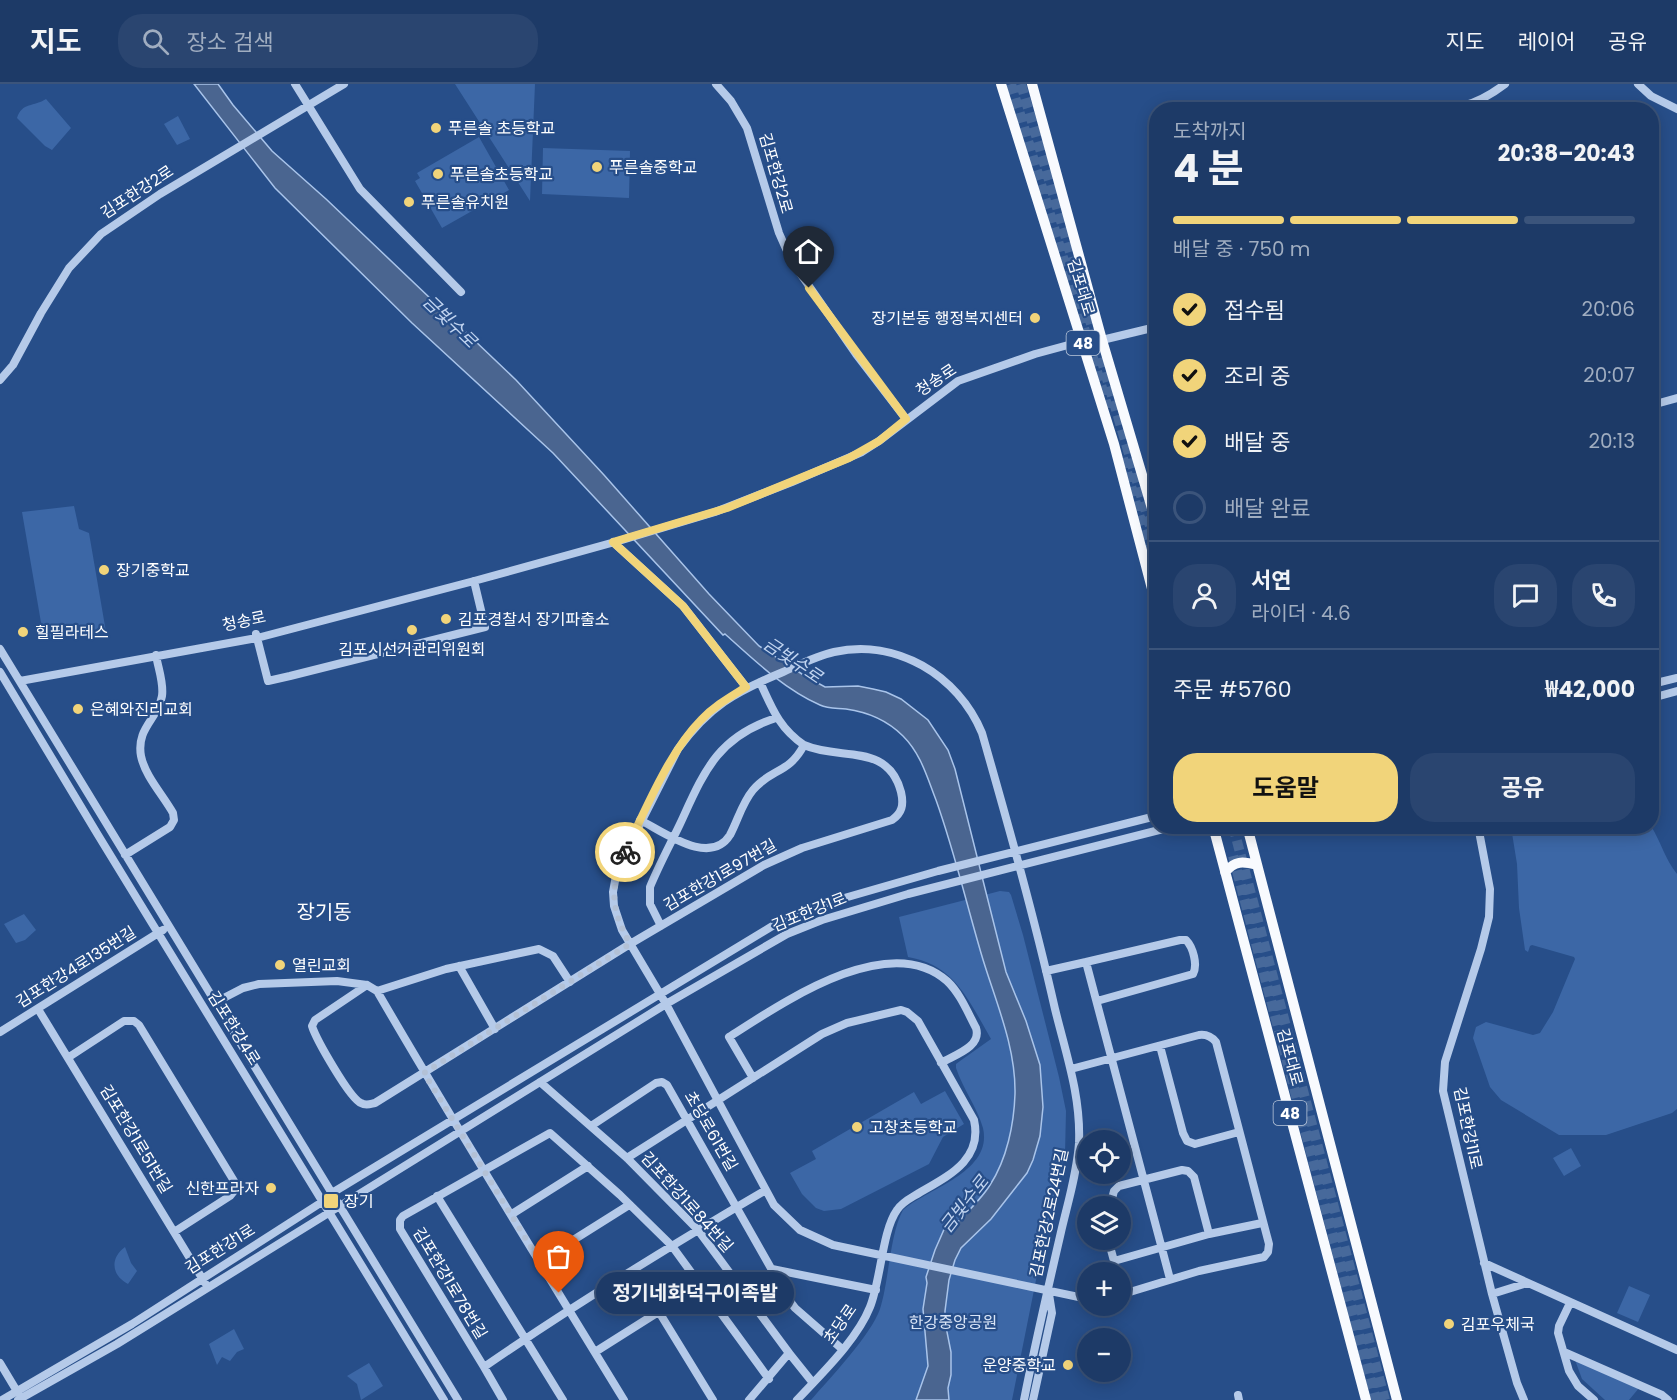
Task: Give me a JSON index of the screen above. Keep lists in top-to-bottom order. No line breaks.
{"streets":{"main road":["김포대로","48"],"street":["김포한강2로","청송로","김포한강1로97번길","김포한강1로","김포한강4로135번길","김포한강4로","김포한강11로","초당로61번길","김포한강1로51번길","김포한강1로84번길","김포한강2로24번길","김포한강1로78번길","초당로"]},"crossings":[["김포한강2로","청송로"],["김포대로","청송로"],["청송로","김포한강4로"],["김포한강1로","김포한강4로"],["김포한강1로","김포한강1로51번길"],["김포한강1로","김포한강1로84번길"],["김포한강1로","김포한강2로24번길"],["김포한강4로135번길","김포한강4로"],["김포한강4로135번길","김포한강1로51번길"],["초당로61번길","김포한강1로84번길"],["초당로61번길","김포한강1로78번길"],["초당로61번길","초당로"],["김포한강1로84번길","김포한강1로78번길"],["김포한강1로84번길","초당로"]],"districts":["장기동"],"water":["금빛수로"],"parks":["한강중앙공원"],"places":{"other":["푸른솔 초등학교","푸른솔중학교","푸른솔초등학교","푸른솔유치원","장기본동 행정복지센터","장기중학교","김포경찰서 장기파출소","김포시선거관리위원회","힐필라테스","은혜와진리교회","열린교회","고창초등학교","신한프라자","정기네화덕구이족발","김포우체국","운양중학교"],"transit":["장기"]},"page":{"header":"지도","search":"장소 검색","nav":["지도","레이어","공유"],"heading":["4 분","도착까지","20:38–20:43"],"panel":["서연","라이더 · 4.6","주문 #5760","₩42,000"],"bar":"배달 중 · 750 m","list":[["접수됨","20:06"],["조리 중","20:07"],["배달 중","20:13"],"배달 완료"],"buttons":["도움말","공유"],"map_buttons":["+","−"],"bubble":"정기네화덕구이족발"}}
